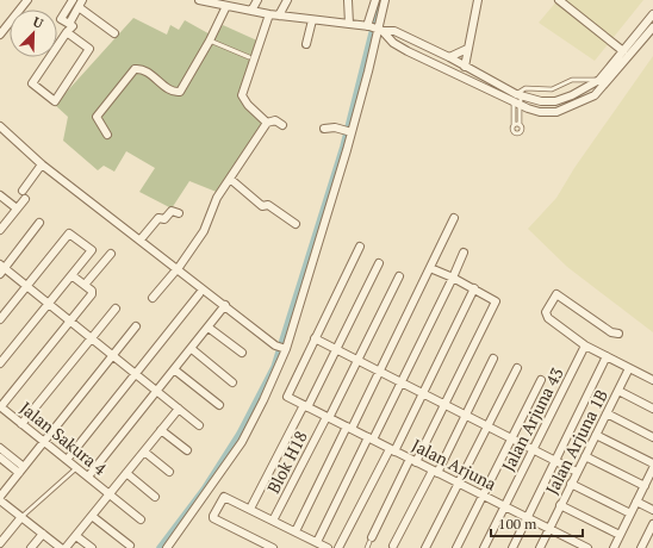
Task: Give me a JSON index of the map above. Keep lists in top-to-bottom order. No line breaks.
{"streets":{"street":["Jalan Arjuna 43","Jalan Sakura 4","Jalan Arjuna 1B","Blok H18","Jalan Arjuna"]},"crossings":[["Jalan Arjuna 43","Jalan Arjuna"],["Jalan Arjuna 1B","Jalan Arjuna"],["Blok H18","Jalan Arjuna"]],"scale_bar":"100 m","north":"top right"}
